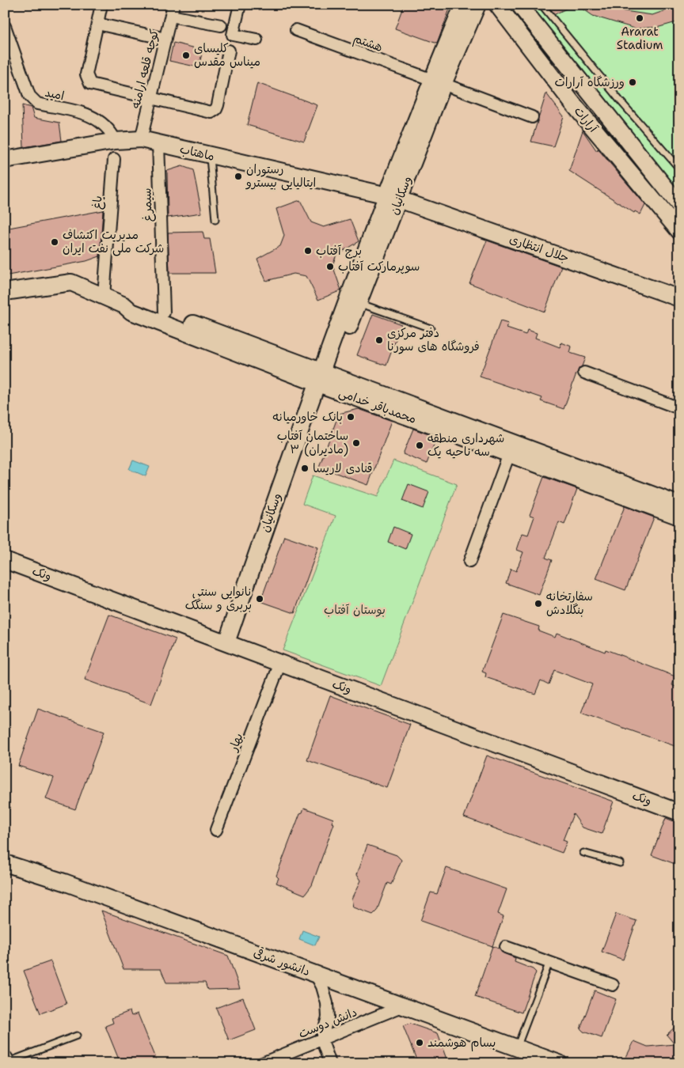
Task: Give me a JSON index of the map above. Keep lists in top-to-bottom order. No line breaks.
{"streets":{"main road":["آرارات","ماهتاب","وسکانیان","جلال انتظاری","محمدباقر خدامی","ونک","دانشور شرقی"],"street":["هشتم","کوچه قلعه ارامنه","امید","باغ","سیمرغ","بهار","دانش دوست"]},"crossings":[["کوچه قلعه ارامنه","ماهتاب"],["امید","ماهتاب"],["ماهتاب","وسکانیان"],["ماهتاب","سیمرغ"],["ماهتاب","جلال انتظاری"],["وسکانیان","جلال انتظاری"],["وسکانیان","محمدباقر خدامی"],["وسکانیان","ونک"],["باغ","محمدباقر خدامی"],["سیمرغ","محمدباقر خدامی"],["ونک","بهار"],["دانشور شرقی","دانش دوست"]],"parks":["بوستان آفتاب"],"places":["Ararat Stadium","کلیسای میناس مقدس","ورزشگاه آرارات","رستوران ایتالیایی بیسترو","مدیریت اکتشاف شرکت ملی نفت ایران","برج آفتاب","سوپرمارکت آفتاب","دفتر مرکزی فروشگاه های سورنا","بانک خاورمیانه","ساختمان آفتاب ۳ (مادیران)","شهرداری منطقه سه ناحیه یک","قنادی لاریسا","نانوایی سنتی بربری و سنگک","سفارتخانه بنگلادش","بسام هوشمند"]}
